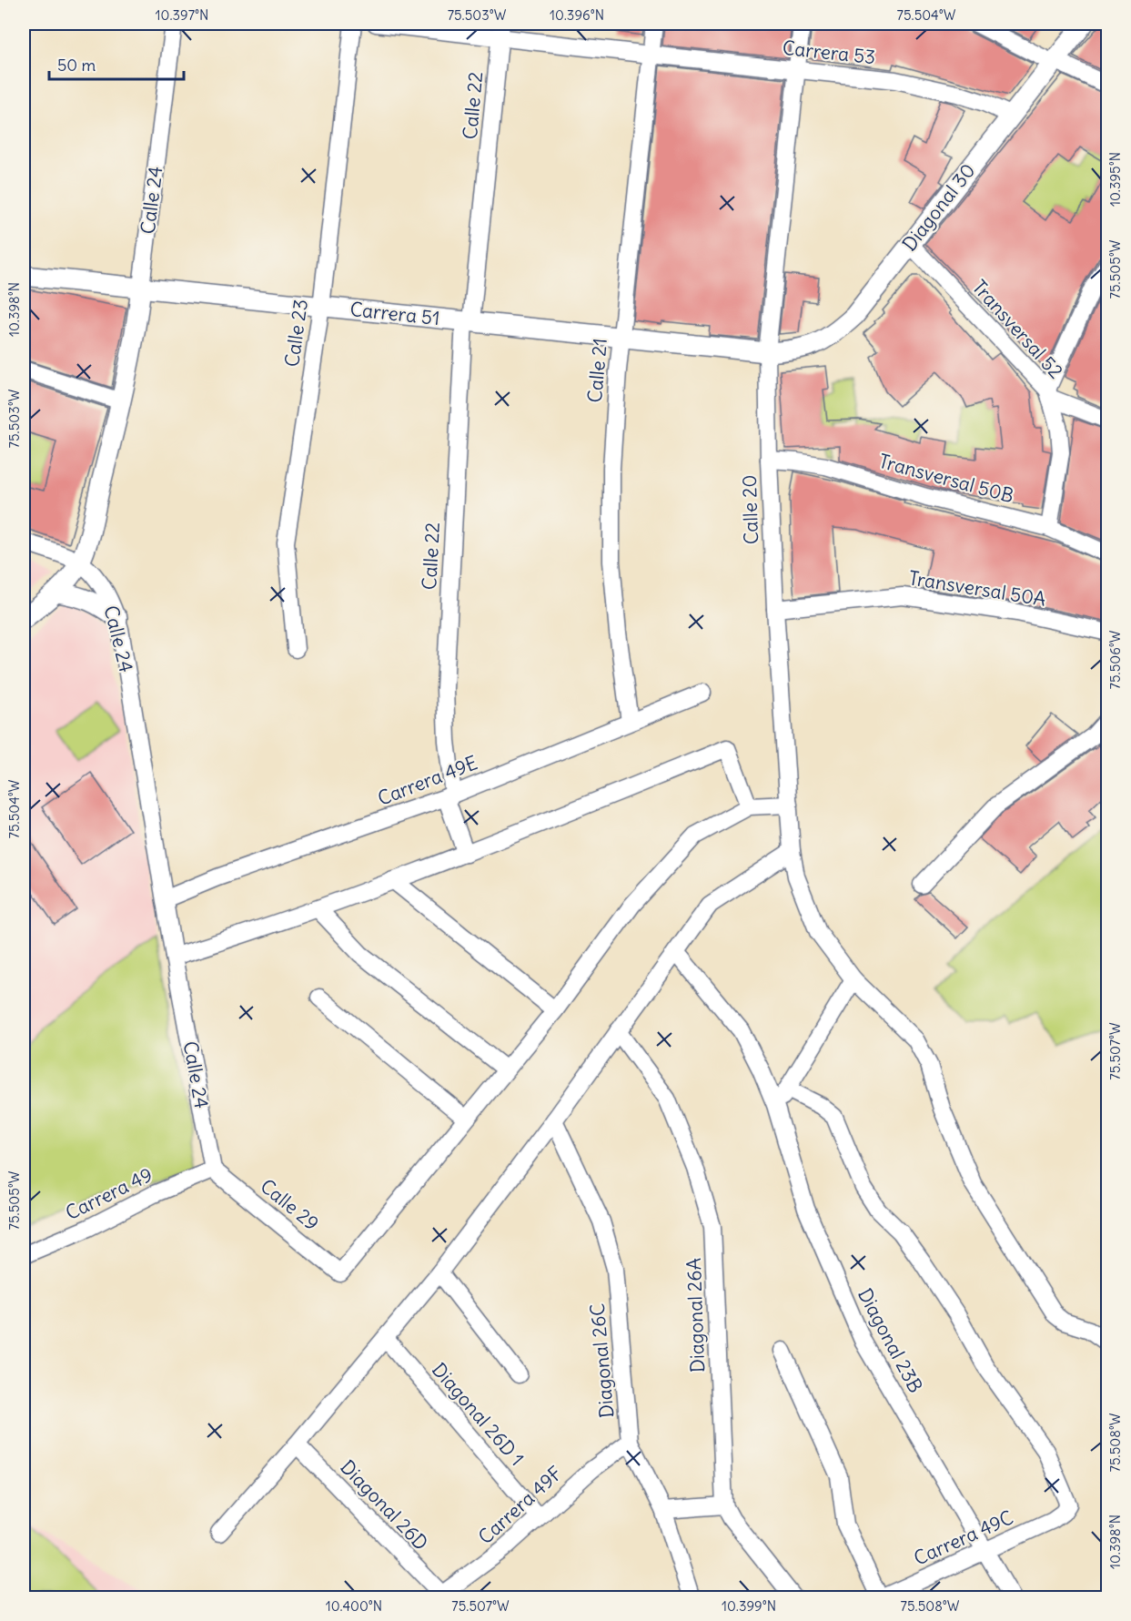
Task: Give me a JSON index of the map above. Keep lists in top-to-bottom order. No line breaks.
{"streets":{"street":["Carrera 53","Calle 22","Calle 24","Diagonal 30","Carrera 51","Transversal 52","Calle 23","Calle 21","Transversal 50B","Calle 20","Transversal 50A","Carrera 49E","Carrera 49","Calle 29","Diagonal 26A","Diagonal 23B","Diagonal 26C","Diagonal 26D 1","Diagonal 26D","Carrera 49F","Carrera 49C"]},"crossings":[["Carrera 53","Calle 22"],["Carrera 53","Diagonal 30"],["Carrera 53","Calle 21"],["Carrera 53","Calle 20"],["Calle 22","Carrera 51"],["Calle 22","Carrera 49E"],["Calle 24","Carrera 51"],["Calle 24","Carrera 49E"],["Calle 24","Carrera 49"],["Calle 24","Calle 29"],["Diagonal 30","Carrera 51"],["Diagonal 30","Transversal 52"],["Diagonal 30","Calle 20"],["Carrera 51","Calle 23"],["Carrera 51","Calle 21"],["Carrera 51","Calle 20"],["Calle 21","Carrera 49E"],["Transversal 50B","Calle 20"],["Calle 20","Transversal 50A"],["Carrera 49","Calle 29"],["Diagonal 23B","Carrera 49C"],["Diagonal 26C","Carrera 49F"],["Diagonal 26D 1","Carrera 49F"],["Diagonal 26D","Carrera 49F"]],"scale_bar":"50 m","coordinates":["10.397°N","75.503°W","10.396°N","75.504°W","10.395°N","75.505°W","10.398°N","75.506°W","75.507°W","75.508°W","10.400°N","10.399°N"]}
